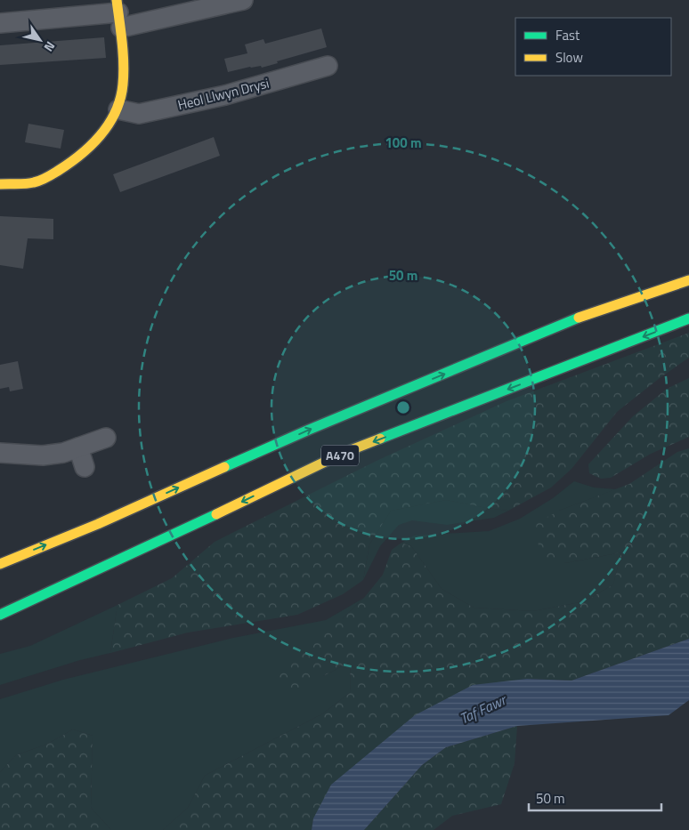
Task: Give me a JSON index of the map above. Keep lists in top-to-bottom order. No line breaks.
{"streets":{"main road":["A470"],"street":["Heol Llwyn Drysi"]},"water":["Taf Fawr"],"legend":["Fast","Slow"],"scale_bar":"50 m","north":"bottom right","rings":["100 m","50 m"]}
